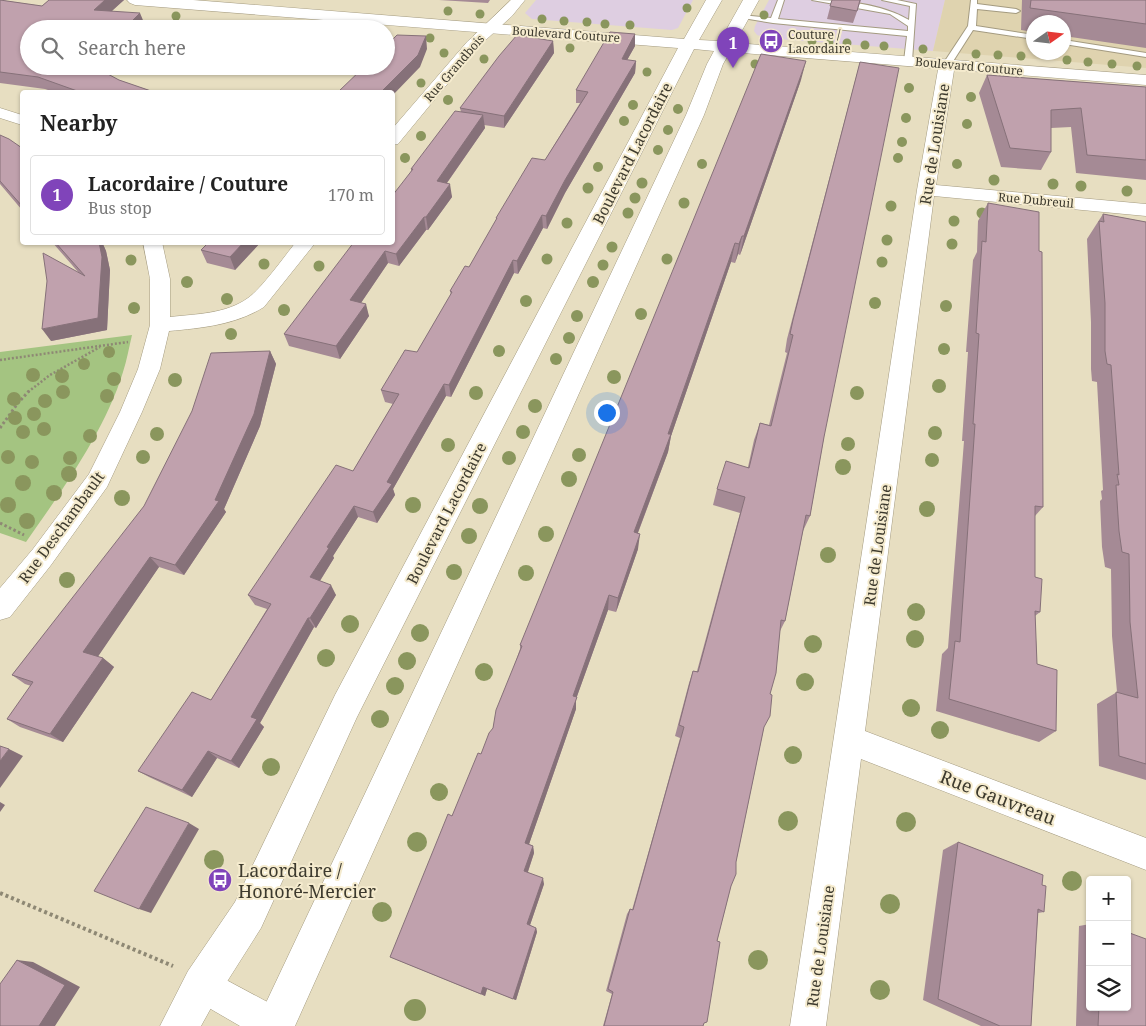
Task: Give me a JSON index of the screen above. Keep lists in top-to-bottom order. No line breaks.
{"streets":{"main road":["Boulevard Couture","Boulevard Lacordaire"],"street":["Rue Grandbois","Rue de Louisiane","Rue Dubreuil","Rue Deschambault","Rue Gauvreau"]},"crossings":[["Boulevard Couture","Rue Grandbois"],["Boulevard Couture","Rue de Louisiane"],["Boulevard Couture","Boulevard Lacordaire"],["Rue de Louisiane","Rue Dubreuil"],["Rue de Louisiane","Rue Gauvreau"]],"places":{"bus stop":["Couture / Lacordaire","Lacordaire / Honoré-Mercier"]},"north":"right","page":{"search":"Search here","pins":"1","heading":"Nearby","list":[{"mark":"1","name":"Lacordaire / Couture","note":"Bus stop","value":"170 m"}],"map_buttons":["+","−"]}}
